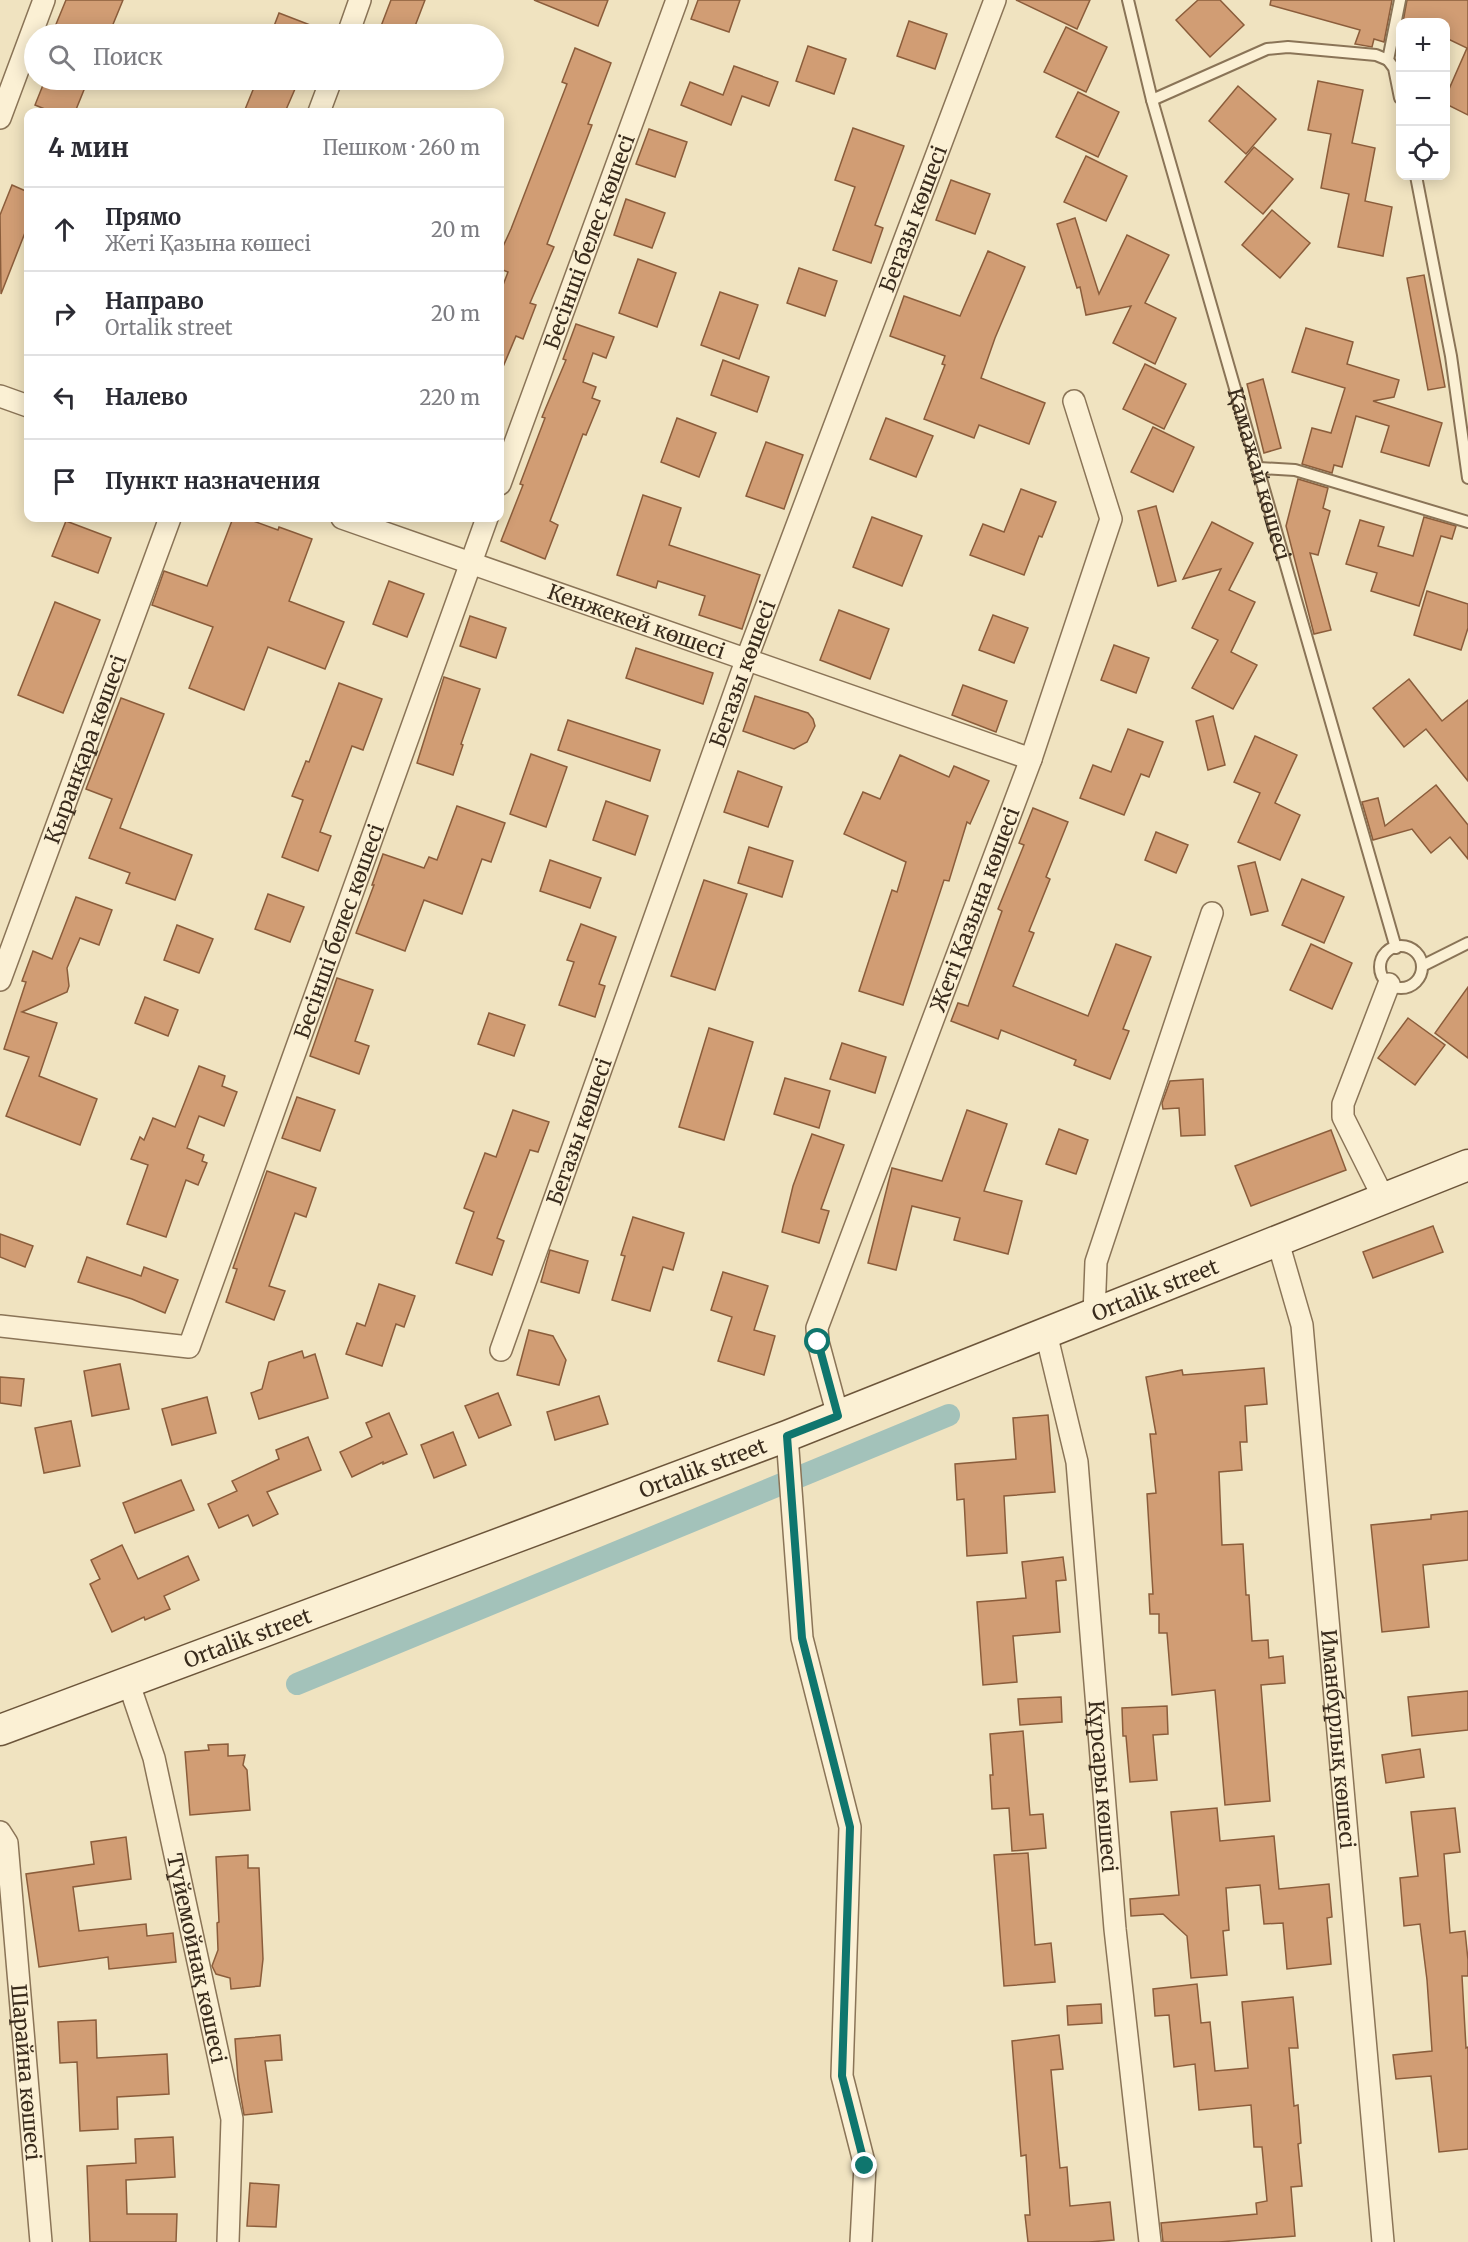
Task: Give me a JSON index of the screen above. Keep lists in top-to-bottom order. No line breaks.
{"streets":{"main road":["Ortalik street"],"street":["Бегазы көшесі","Бесінші белес көшесі","Кенжекей көшесі","Қыранқара көшесі","Жеті Қазына көшесі","Иманбұрлық көшесі","Құрсары көшесі","Түйемойнақ көшесі","Шарайна көшесі"],"lane":["Қамажай көшесі"]},"crossings":[["Бегазы көшесі","Кенжекей көшесі"],["Бесінші белес көшесі","Кенжекей көшесі"],["Кенжекей көшесі","Жеті Қазына көшесі"],["Жеті Қазына көшесі","Ortalik street"],["Ortalik street","Иманбұрлық көшесі"],["Ortalik street","Құрсары көшесі"],["Ortalik street","Түйемойнақ көшесі"]],"page":{"map_buttons":["+","−"],"search":"Поиск","heading":["4 мин","Пешком · 260 m"],"list":[["Прямо","Жеті Қазына көшесі","20 m"],["Направо","Ortalik street","20 m"],["Налево","220 m"],"Пункт назначения"]}}
